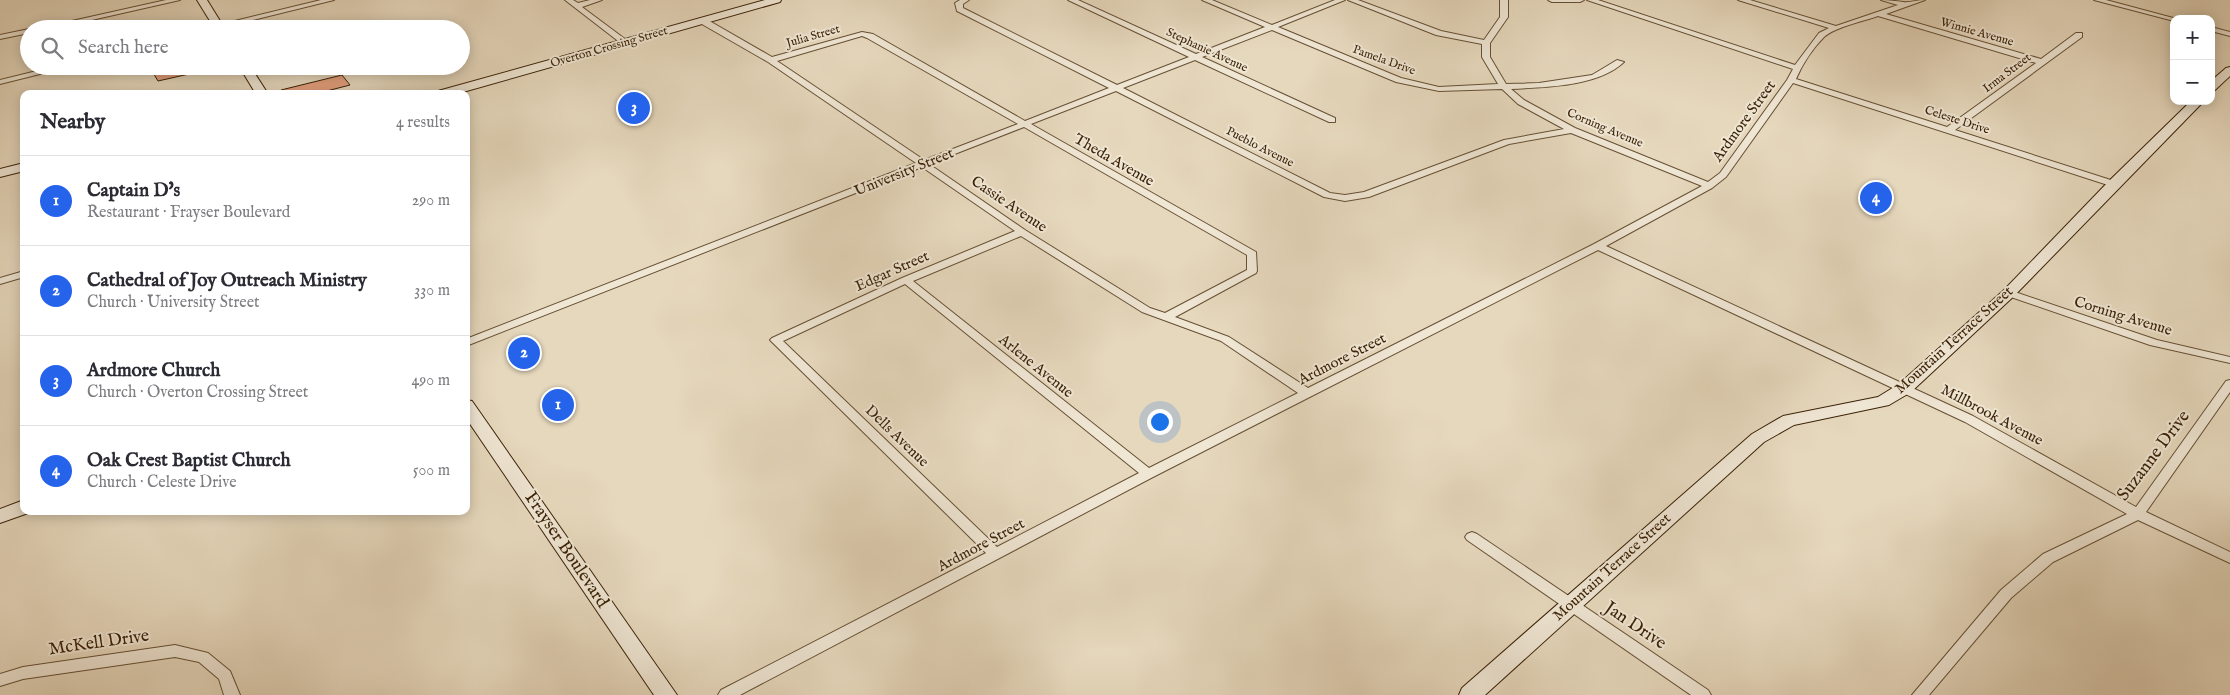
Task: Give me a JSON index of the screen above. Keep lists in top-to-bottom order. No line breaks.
{"streets":{"street":["Winnie Avenue","Julia Street","Overton Crossing Street","Stephanie Avenue","Pamela Drive","Irma Street","Celeste Drive","Ardmore Street","Corning Avenue","Pueblo Avenue","Theda Avenue","University Street","Cassie Avenue","Edgar Street","Mountain Terrace Street","Arlene Avenue","Millbrook Avenue","Dells Avenue","Suzanne Drive","Frayser Boulevard","Jan Drive","McKell Drive"]},"crossings":[["Winnie Avenue","Irma Street"],["Winnie Avenue","Ardmore Street"],["Julia Street","Theda Avenue"],["Julia Street","Cassie Avenue"],["Overton Crossing Street","Cassie Avenue"],["Stephanie Avenue","University Street"],["Pamela Drive","Corning Avenue"],["Pamela Drive","University Street"],["Irma Street","Celeste Drive"],["Celeste Drive","Ardmore Street"],["Celeste Drive","Mountain Terrace Street"],["Ardmore Street","Corning Avenue"],["Ardmore Street","Cassie Avenue"],["Ardmore Street","Arlene Avenue"],["Ardmore Street","Millbrook Avenue"],["Ardmore Street","Dells Avenue"],["Corning Avenue","Pueblo Avenue"],["Corning Avenue","Mountain Terrace Street"],["Pueblo Avenue","University Street"],["Theda Avenue","University Street"],["Theda Avenue","Cassie Avenue"],["University Street","Cassie Avenue"],["Cassie Avenue","Edgar Street"],["Edgar Street","Arlene Avenue"],["Edgar Street","Dells Avenue"],["Mountain Terrace Street","Millbrook Avenue"],["Mountain Terrace Street","Jan Drive"],["Millbrook Avenue","Suzanne Drive"]],"page":{"map_buttons":["+","−"],"search":"Search here","pins":["3","4","2","1"],"heading":["Nearby","4 results"],"list":[{"mark":"1","name":"Captain D's","note":"Restaurant · Frayser Boulevard","value":"290 m"},{"mark":"2","name":"Cathedral of Joy Outreach Ministry","note":"Church · University Street","value":"330 m"},{"mark":"3","name":"Ardmore Church","note":"Church · Overton Crossing Street","value":"490 m"},{"mark":"4","name":"Oak Crest Baptist Church","note":"Church · Celeste Drive","value":"500 m"}]}}
